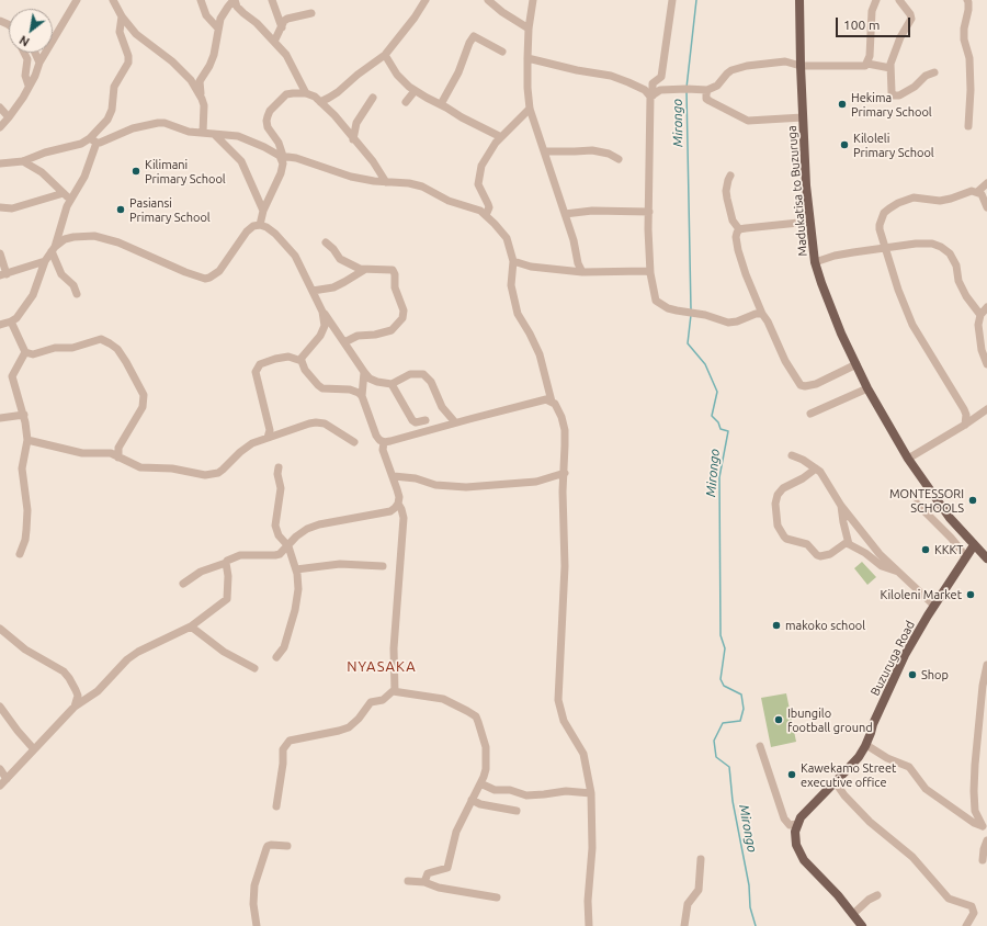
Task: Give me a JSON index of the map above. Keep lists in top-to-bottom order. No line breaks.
{"streets":{"main road":["Madukatisa to Buzuruga","Buzuruga Road"]},"crossings":[["Madukatisa to Buzuruga","Buzuruga Road"]],"districts":["NYASAKA"],"water":["Mirongo"],"places":["Hekima Primary School","Kiloleli Primary School","Kilimani Primary School","Pasiansi Primary School","MONTESSORI SCHOOLS","KKKT","Kiloleni Market","makoko school","Shop","Ibungilo football ground","Kawekamo Street executive office"],"scale_bar":"100 m","north":"bottom left"}
